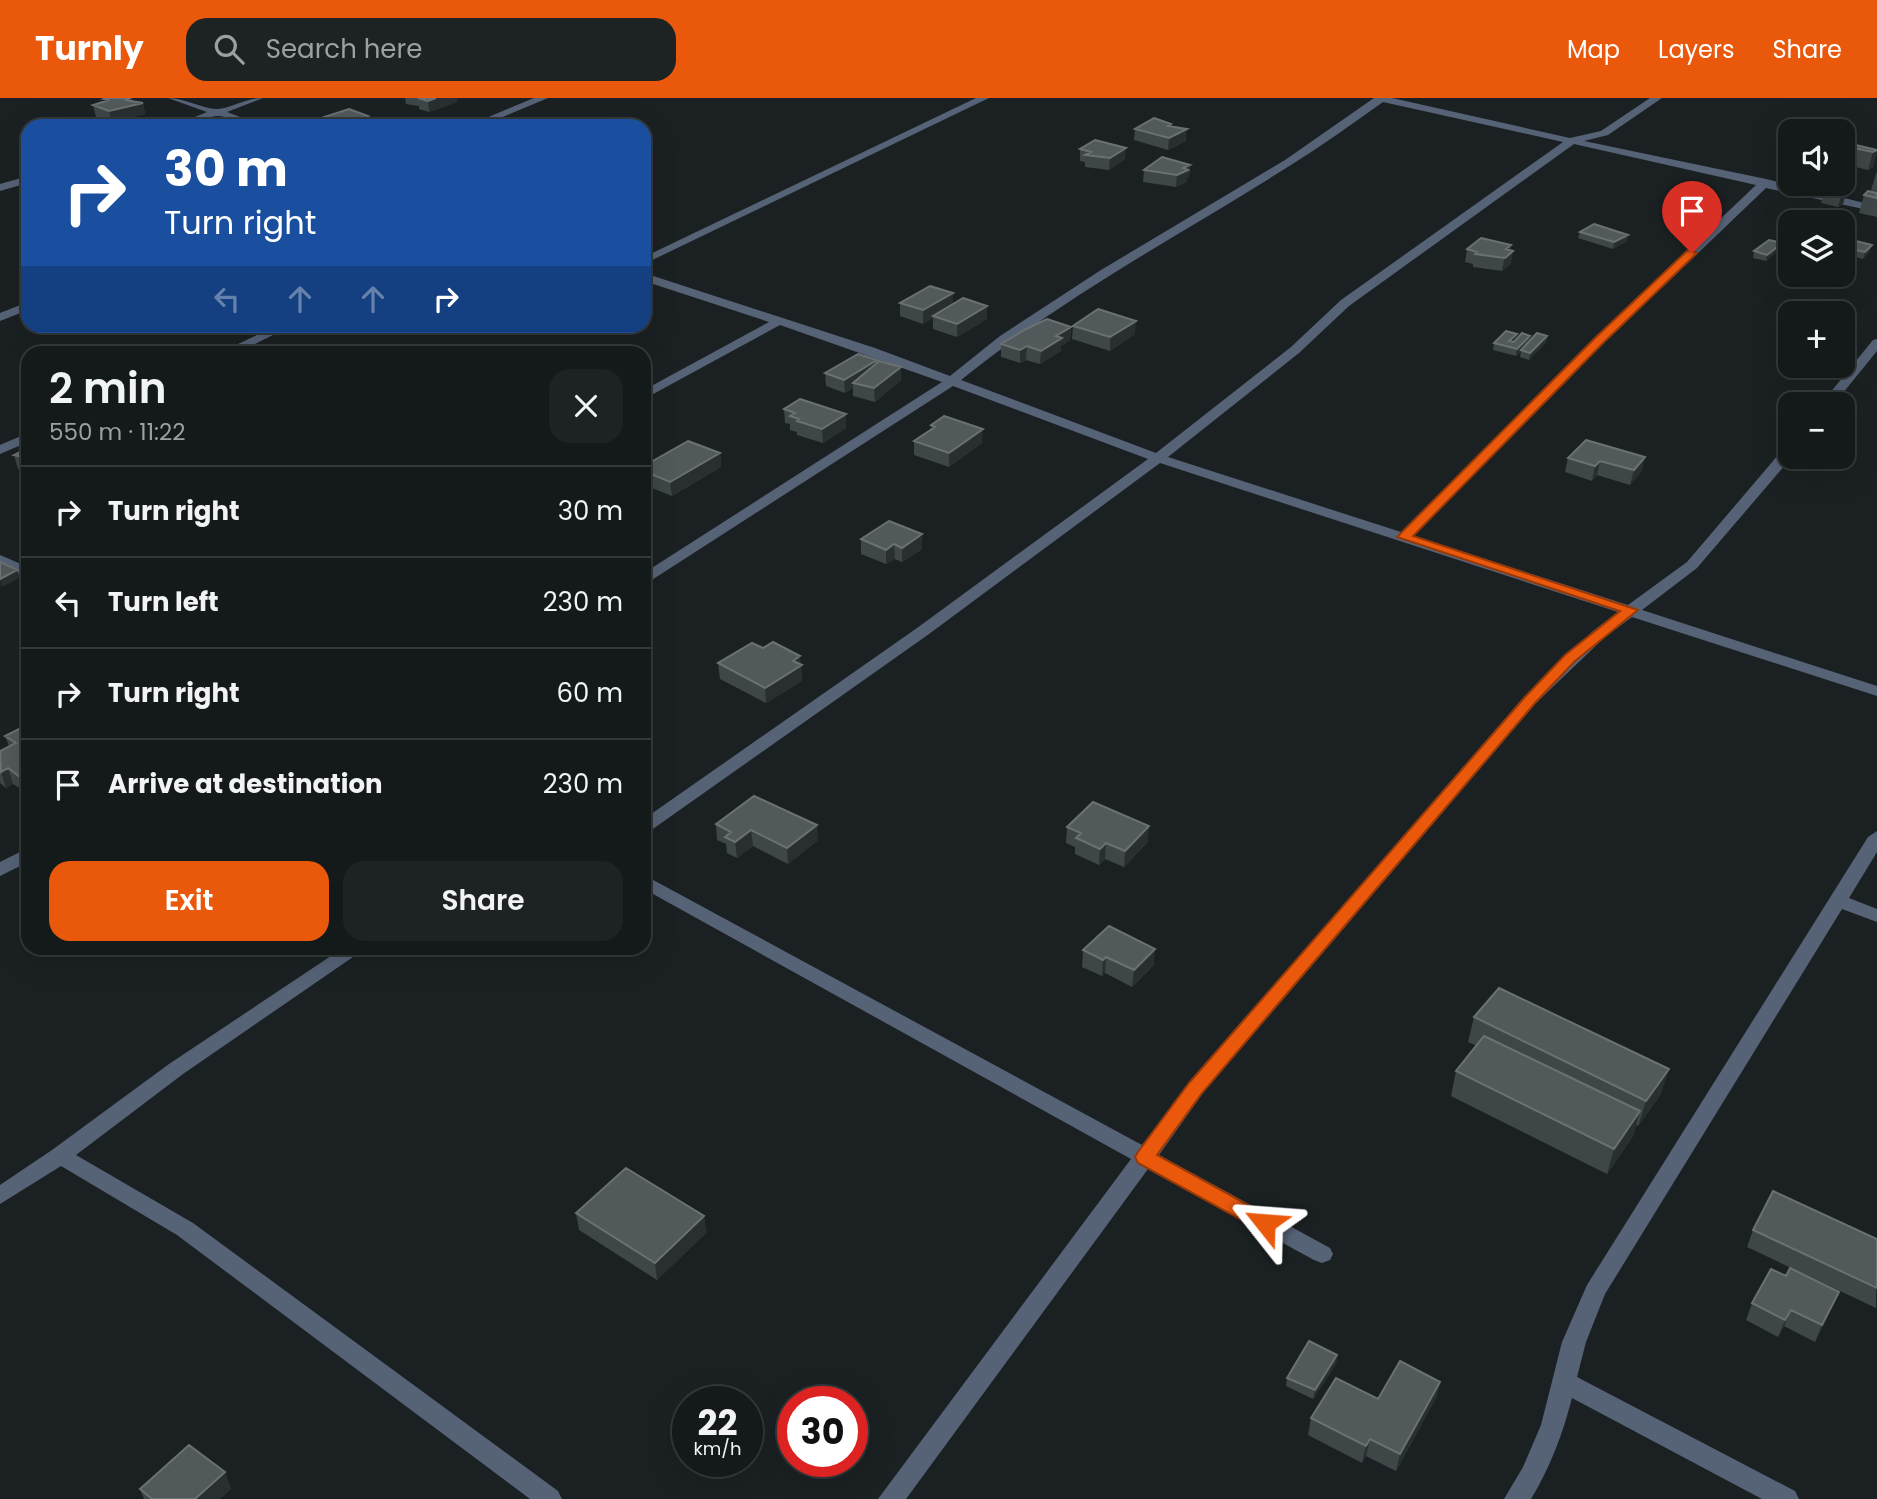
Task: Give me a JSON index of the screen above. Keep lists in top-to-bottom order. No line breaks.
{"page":{"header":"Turnly","search":"Search here","nav":["Map","Layers","Share"],"map_buttons":["+","−"],"turn":["30 m","Turn right"],"heading":["2 min","550 m · 11:22"],"list":[{"name":"Turn right","value":"30 m"},{"name":"Turn left","value":"230 m"},{"name":"Turn right","value":"60 m"},{"name":"Arrive at destination","value":"230 m"}],"buttons":["Exit","Share"],"speed":"22 km/h","limit":"30"}}
